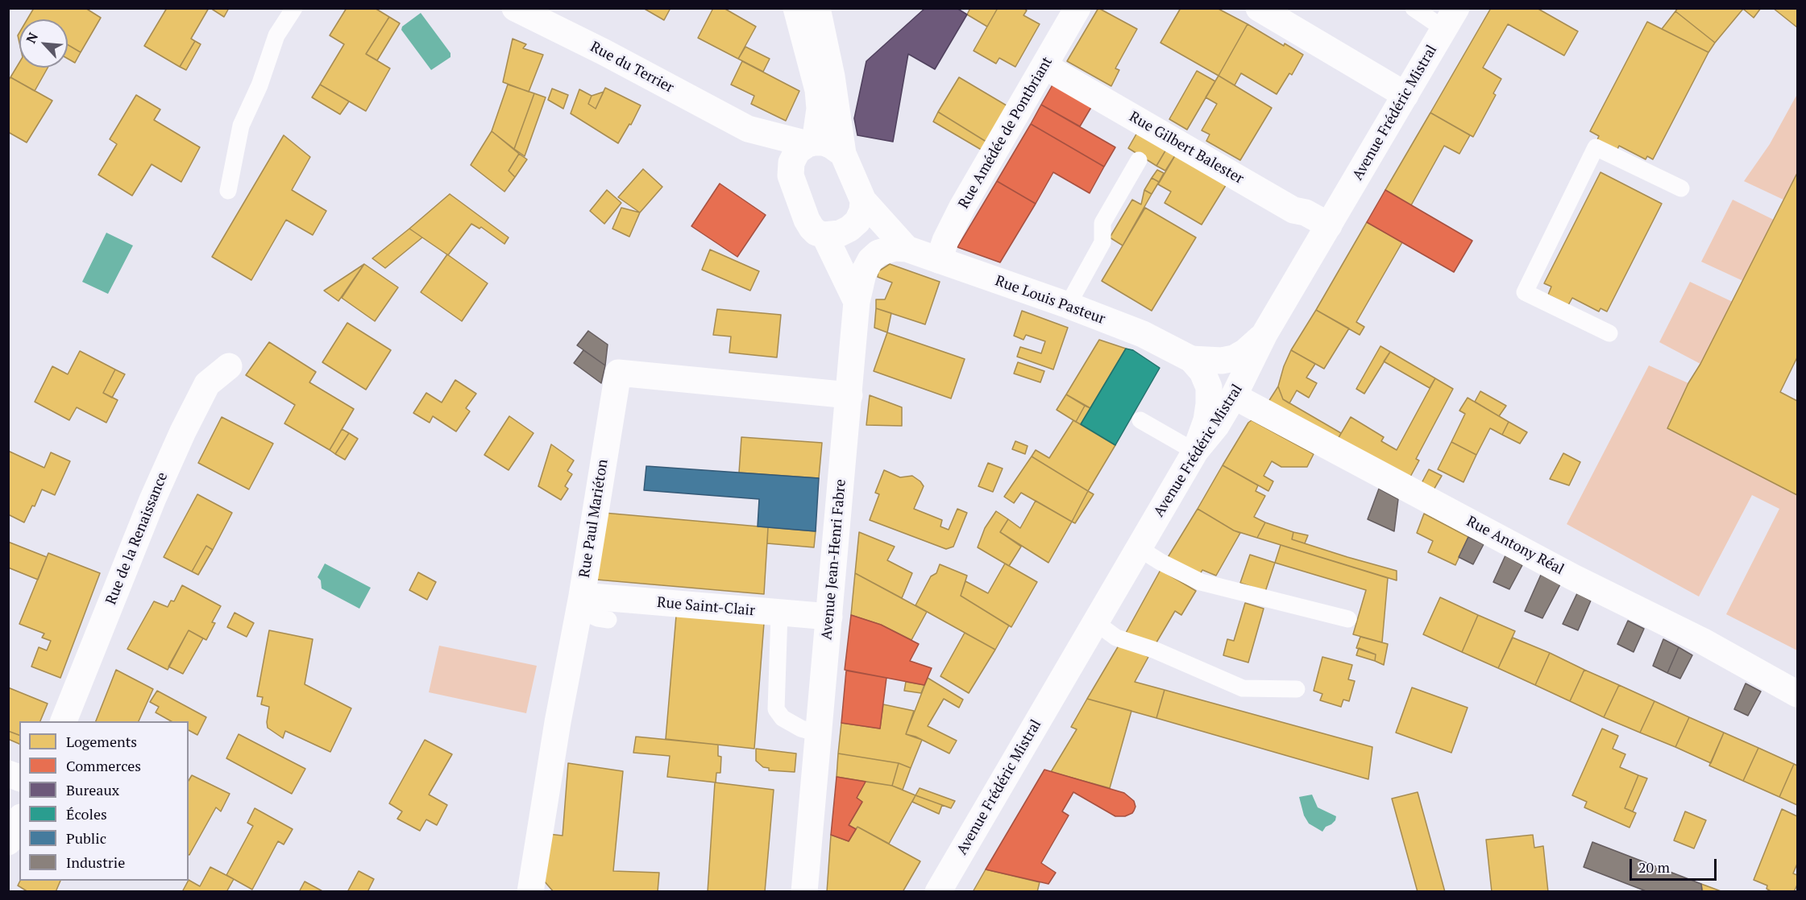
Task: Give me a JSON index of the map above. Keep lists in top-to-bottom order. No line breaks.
{"streets":{"street":["Rue du Terrier","Avenue Frédéric Mistral","Rue Amédée de Pontbriant","Rue Gilbert Balester","Rue Louis Pasteur","Rue Paul Mariéton","Rue de la Renaissance","Rue Antony Réal","Avenue Jean-Henri Fabre","Rue Saint-Clair"]},"crossings":[["Rue du Terrier","Rue Louis Pasteur"],["Avenue Frédéric Mistral","Rue Gilbert Balester"],["Avenue Frédéric Mistral","Rue Louis Pasteur"],["Avenue Frédéric Mistral","Rue Antony Réal"],["Rue Amédée de Pontbriant","Rue Gilbert Balester"],["Rue Amédée de Pontbriant","Rue Louis Pasteur"],["Rue Louis Pasteur","Avenue Jean-Henri Fabre"],["Rue Paul Mariéton","Avenue Jean-Henri Fabre"],["Rue Paul Mariéton","Rue Saint-Clair"],["Avenue Jean-Henri Fabre","Rue Saint-Clair"]],"legend":["Logements","Commerces","Bureaux","Écoles","Public","Industrie"],"scale_bar":"20 m","north":"top left"}
